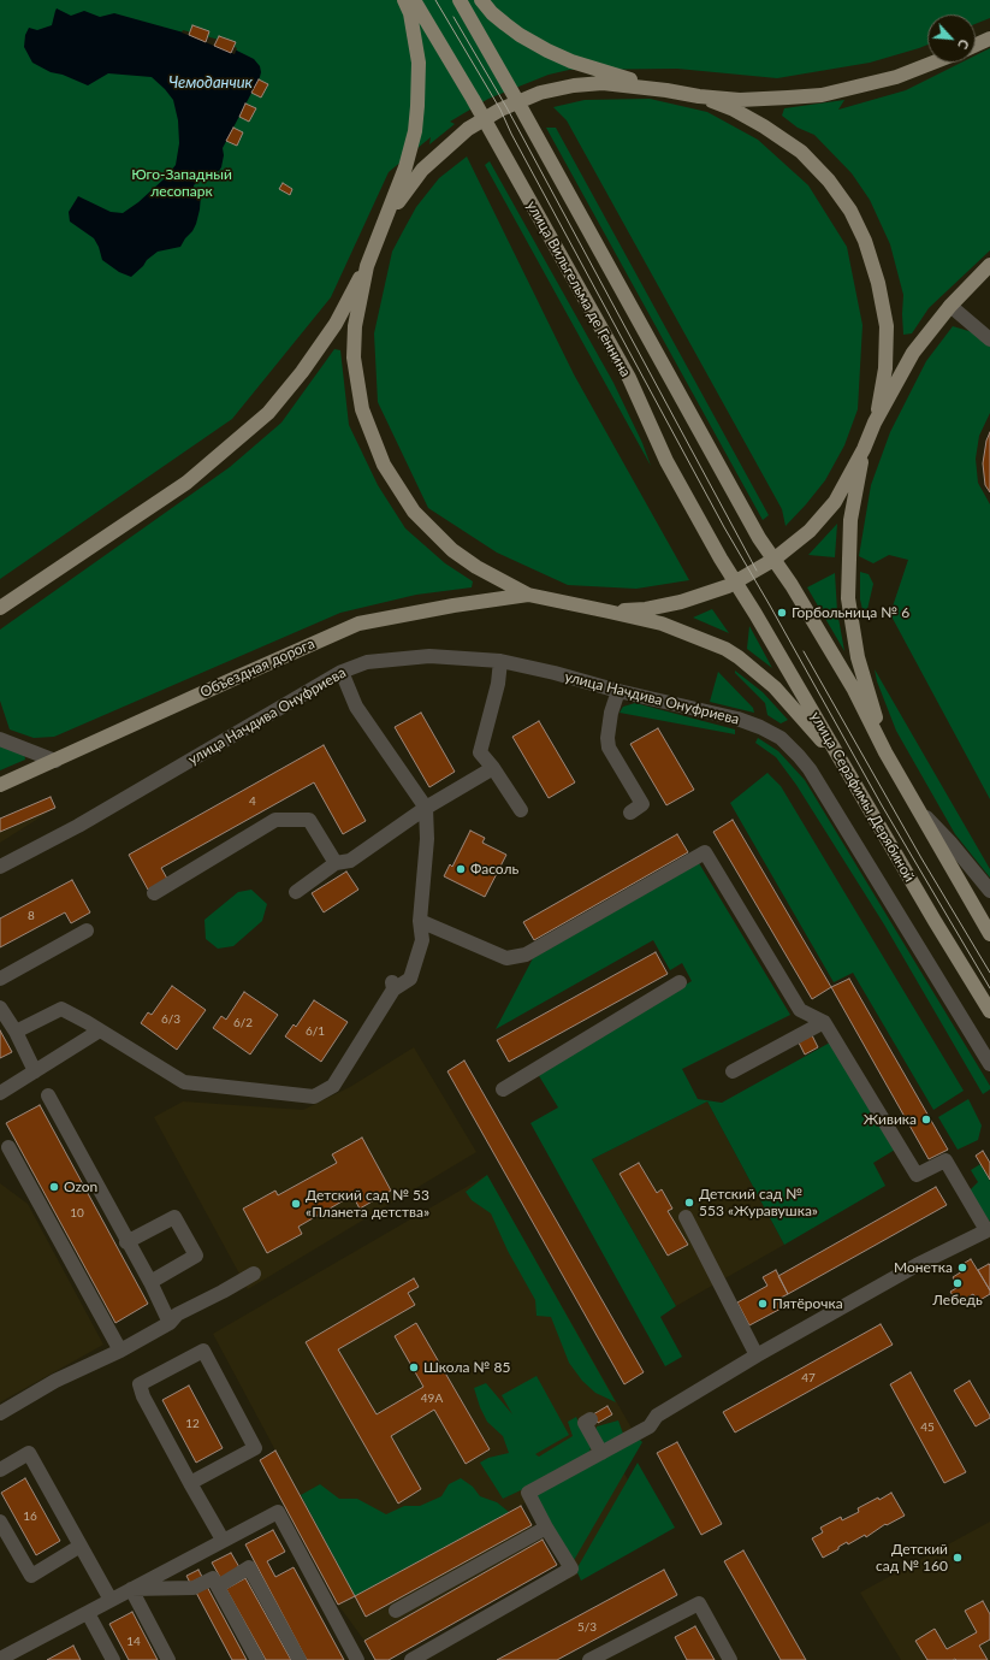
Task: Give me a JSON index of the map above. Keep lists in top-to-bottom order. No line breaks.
{"streets":{"main road":["улица Вильгельма де Геннина","Объездная дорога","улица Серафимы Дерябиной"],"street":["улица Начдива Онуфриева"]},"crossings":[["улица Вильгельма де Геннина","улица Серафимы Дерябиной"],["улица Начдива Онуфриева","улица Серафимы Дерябиной"]],"water":["Чемоданчик"],"parks":["Юго-Западный лесопарк"],"places":["Горбольница № 6","Фасоль","Живика","Ozon","Детский сад № 553 «Журавушка»","Детский сад № 53 «Планета детства»","Монетка","Лебедь","Пятёрочка","Школа № 85","Детский сад № 160"],"house_numbers":["4","8","6/3","6/2","6/1","10","47","49А","12","45","16","5/3","14"],"north":"bottom right"}
